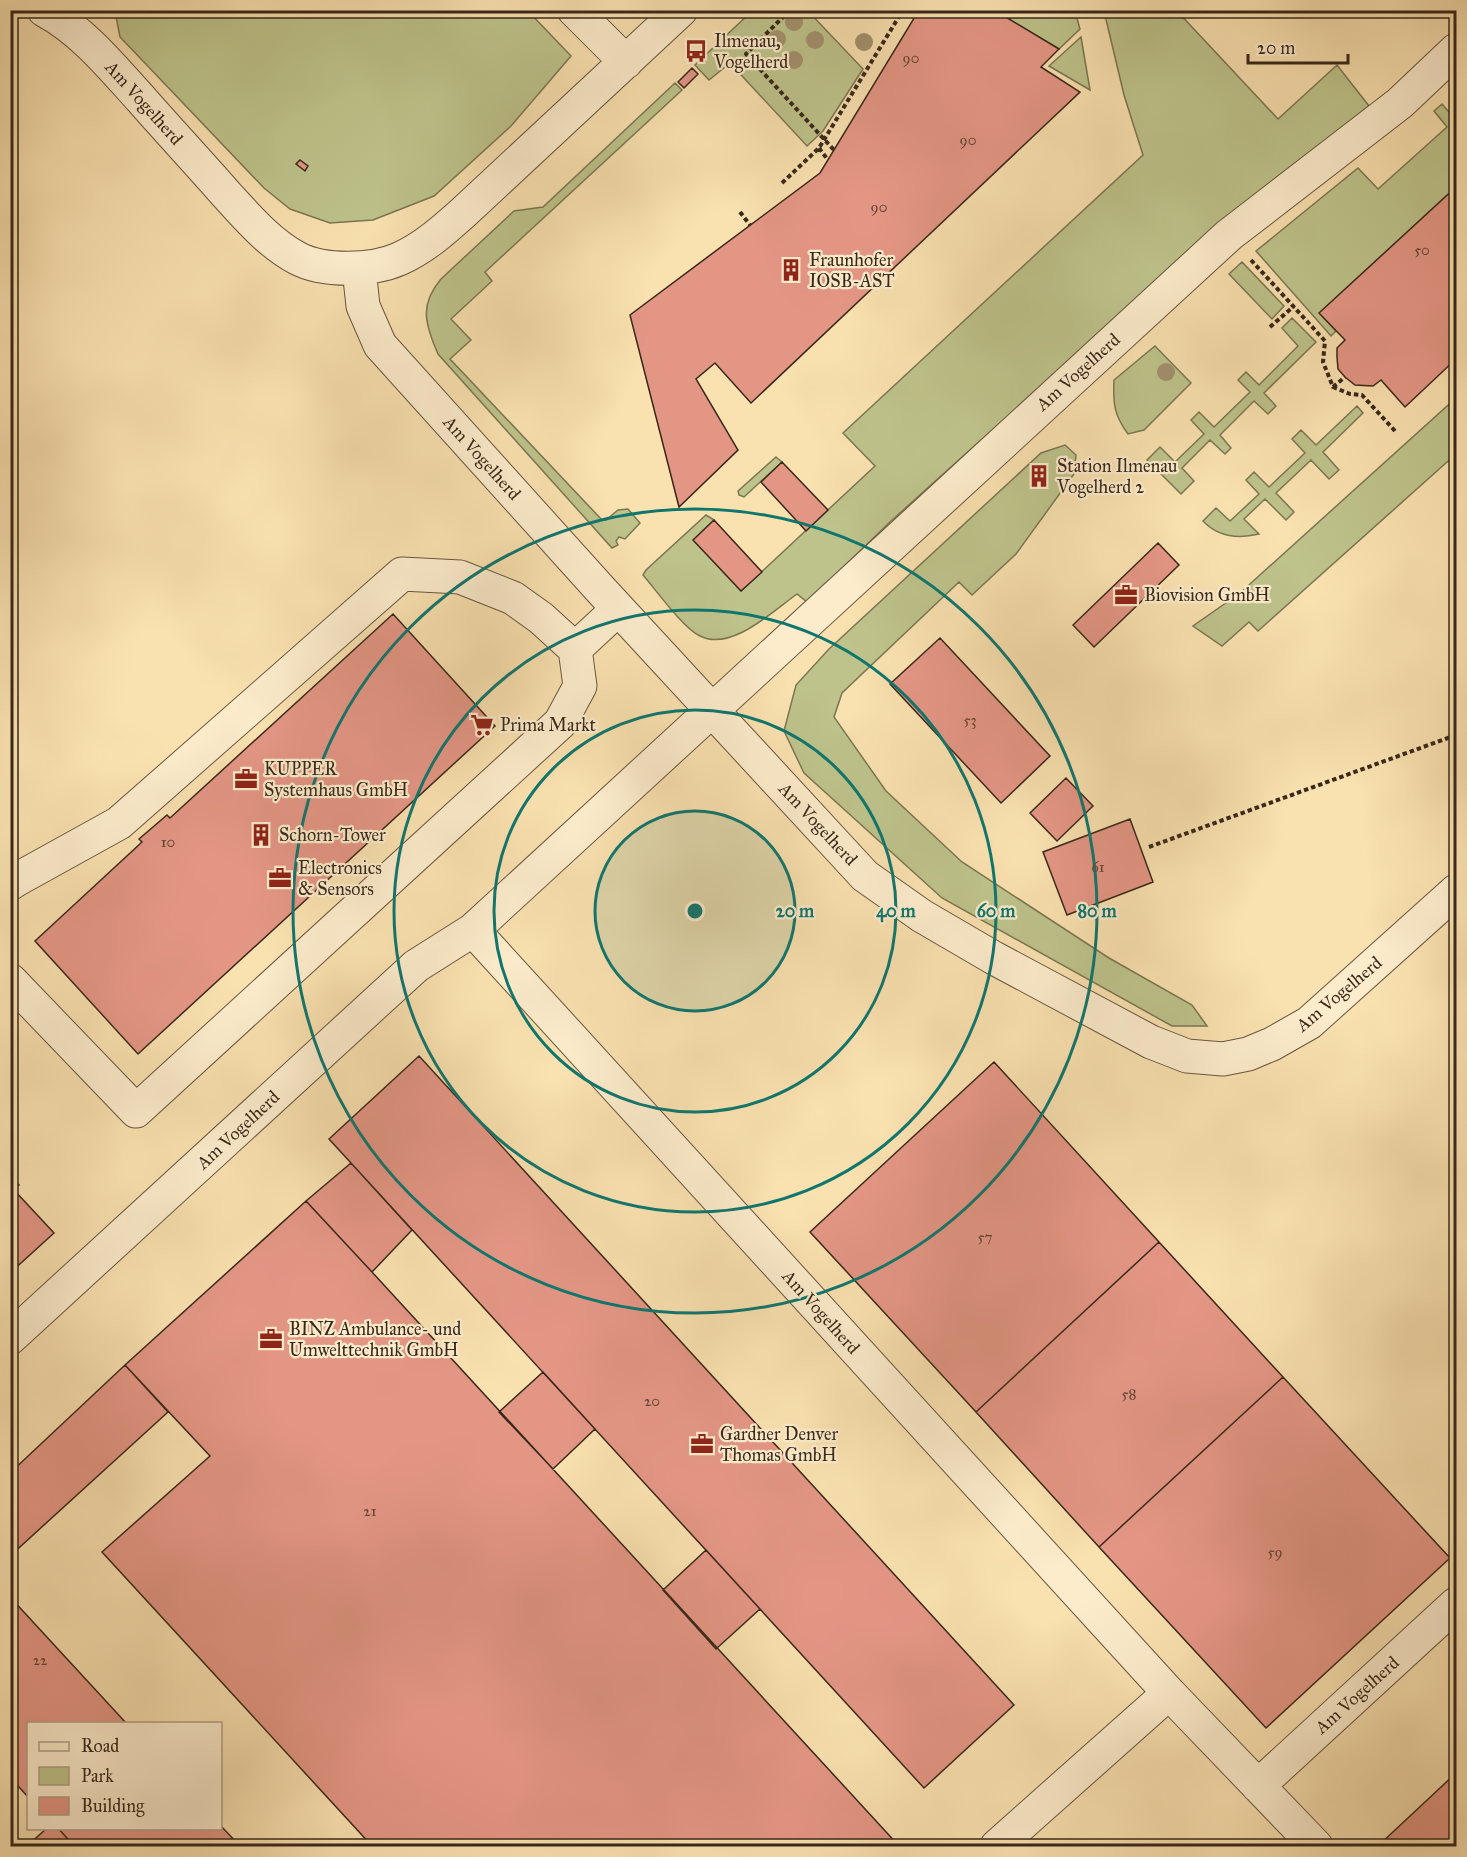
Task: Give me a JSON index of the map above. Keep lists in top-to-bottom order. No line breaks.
{"streets":{"street":["Am Vogelherd"]},"places":{"bus stop":["Ilmenau, Vogelherd"],"building":["Fraunhofer IOSB-AST","Station Ilmenau Vogelherd 2","Schorn-Tower"],"office":["Biovision GmbH","KUPPER Systemhaus GmbH","Electronics & Sensors","BINZ Ambulance- und Umwelttechnik GmbH","Gardner Denver Thomas GmbH"],"supermarket":["Prima Markt"]},"house_numbers":["90","90","90","50","53","10","61","57","58","20","21","59","22"],"legend":["Road","Park","Building"],"scale_bar":"20 m","rings":["20 m","40 m","60 m","80 m"]}
